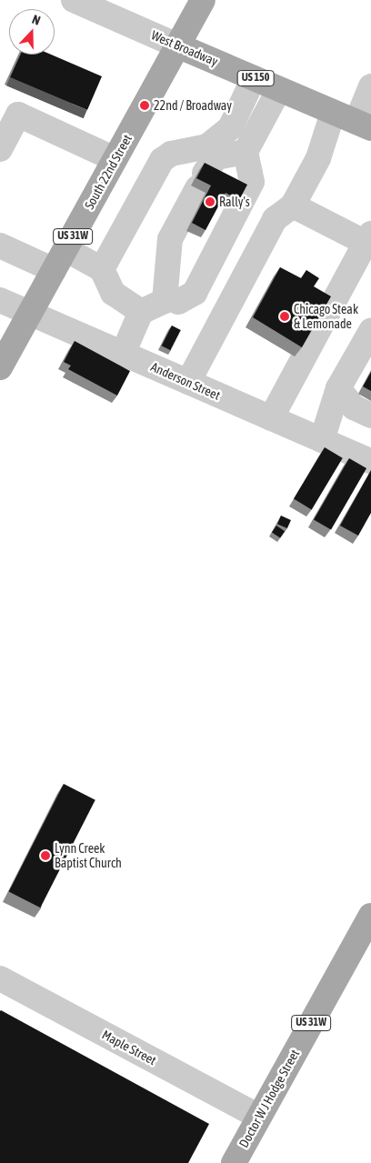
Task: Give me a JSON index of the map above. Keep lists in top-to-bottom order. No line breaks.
{"streets":{"main road":["West Broadway","US 150","South 22nd Street","US 31W","Doctor W J Hodge Street"],"street":["Anderson Street","Maple Street"]},"crossings":[["West Broadway","South 22nd Street"],["South 22nd Street","Anderson Street"],["Maple Street","Doctor W J Hodge Street"]],"places":["22nd / Broadway","Rally's","Chicago Steak & Lemonade","Lynn Creek Baptist Church"],"north":"top"}
